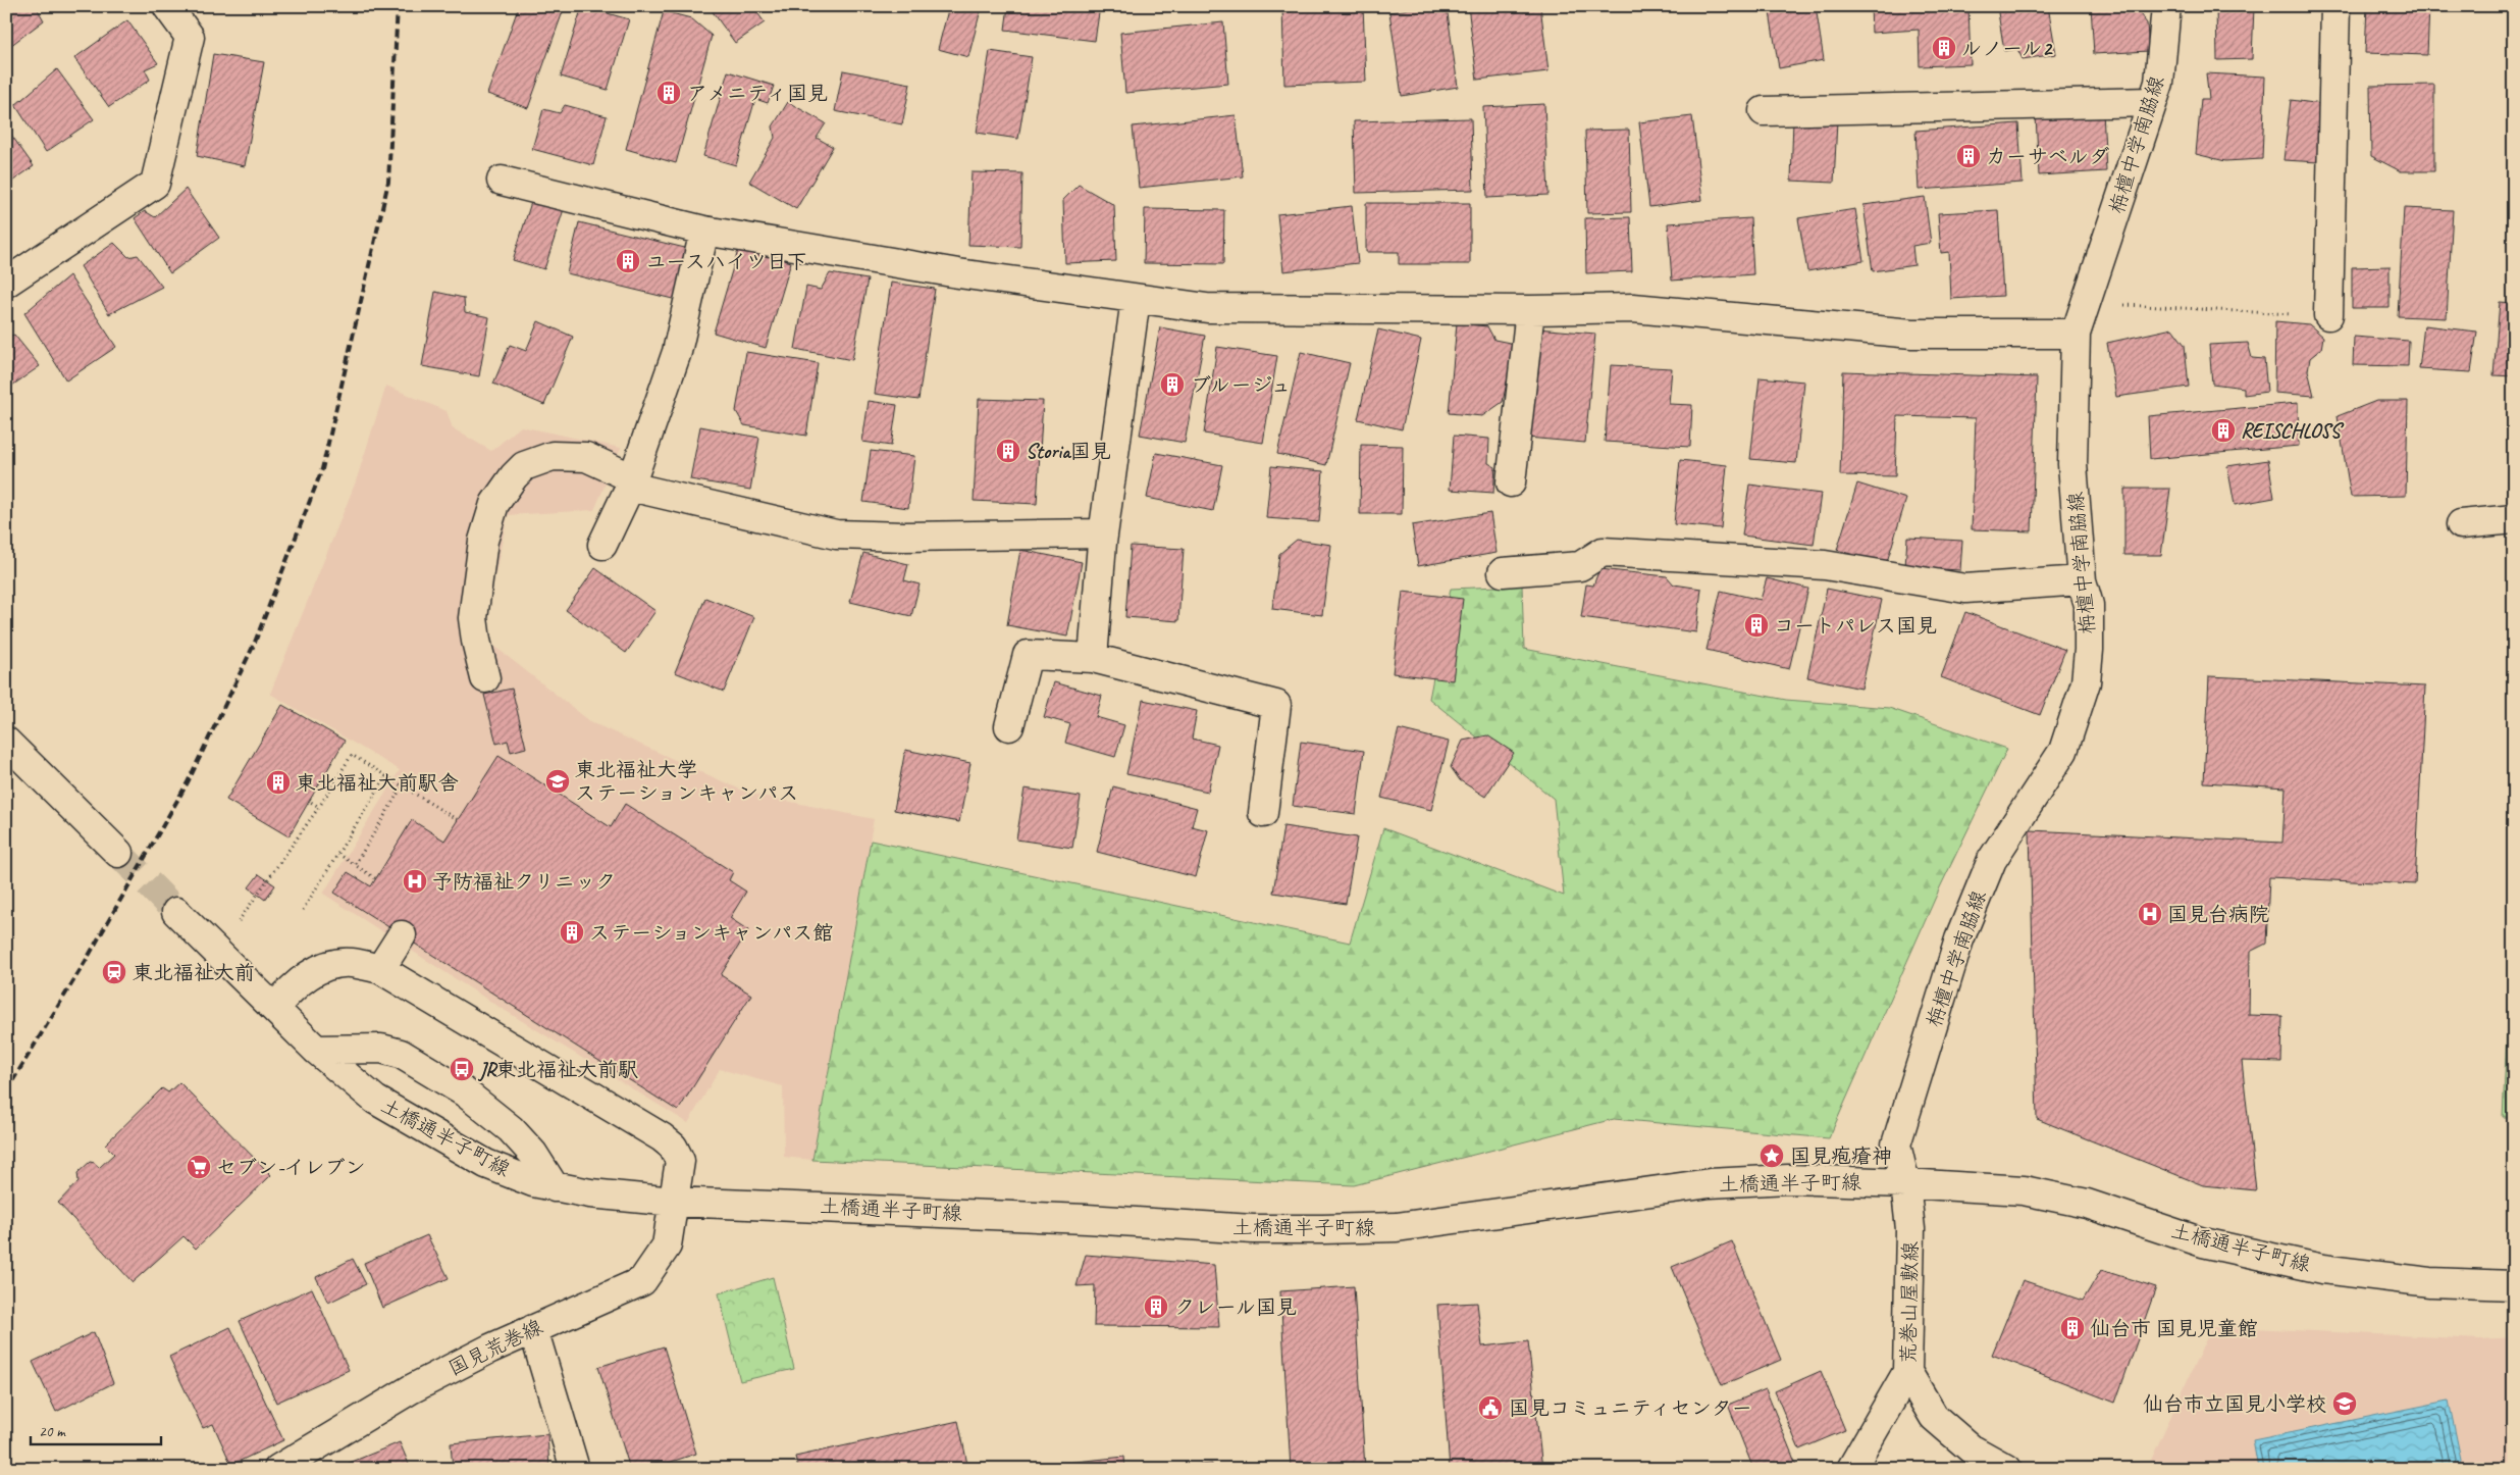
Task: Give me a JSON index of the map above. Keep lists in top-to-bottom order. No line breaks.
{"streets":{"street":["栴檀中学南脇線","土橋通半子町線","荒巻山屋敷線","国見荒巻線"]},"crossings":[["栴檀中学南脇線","土橋通半子町線"],["栴檀中学南脇線","荒巻山屋敷線"],["土橋通半子町線","荒巻山屋敷線"],["土橋通半子町線","国見荒巻線"]],"places":{"building":["ルノール2","アメニティ国見","カーサベルダ","ユースハイツ日下","ブルージュ","REISCHLOSS","Storia国見","コートパレス国見","東北福祉大前駅舎","ステーションキャンパス館","クレール国見","仙台市 国見児童館"],"school or university":["東北福祉大学 ステーションキャンパス","仙台市立国見小学校"],"hospital":["予防福祉クリニック","国見台病院"],"station":["東北福祉大前"],"bus stop":["JR東北福祉大前駅"],"place":["国見疱瘡神"],"supermarket":["セブン-イレブン"],"public building":["国見コミュニティセンター"]},"scale_bar":"20 m"}
